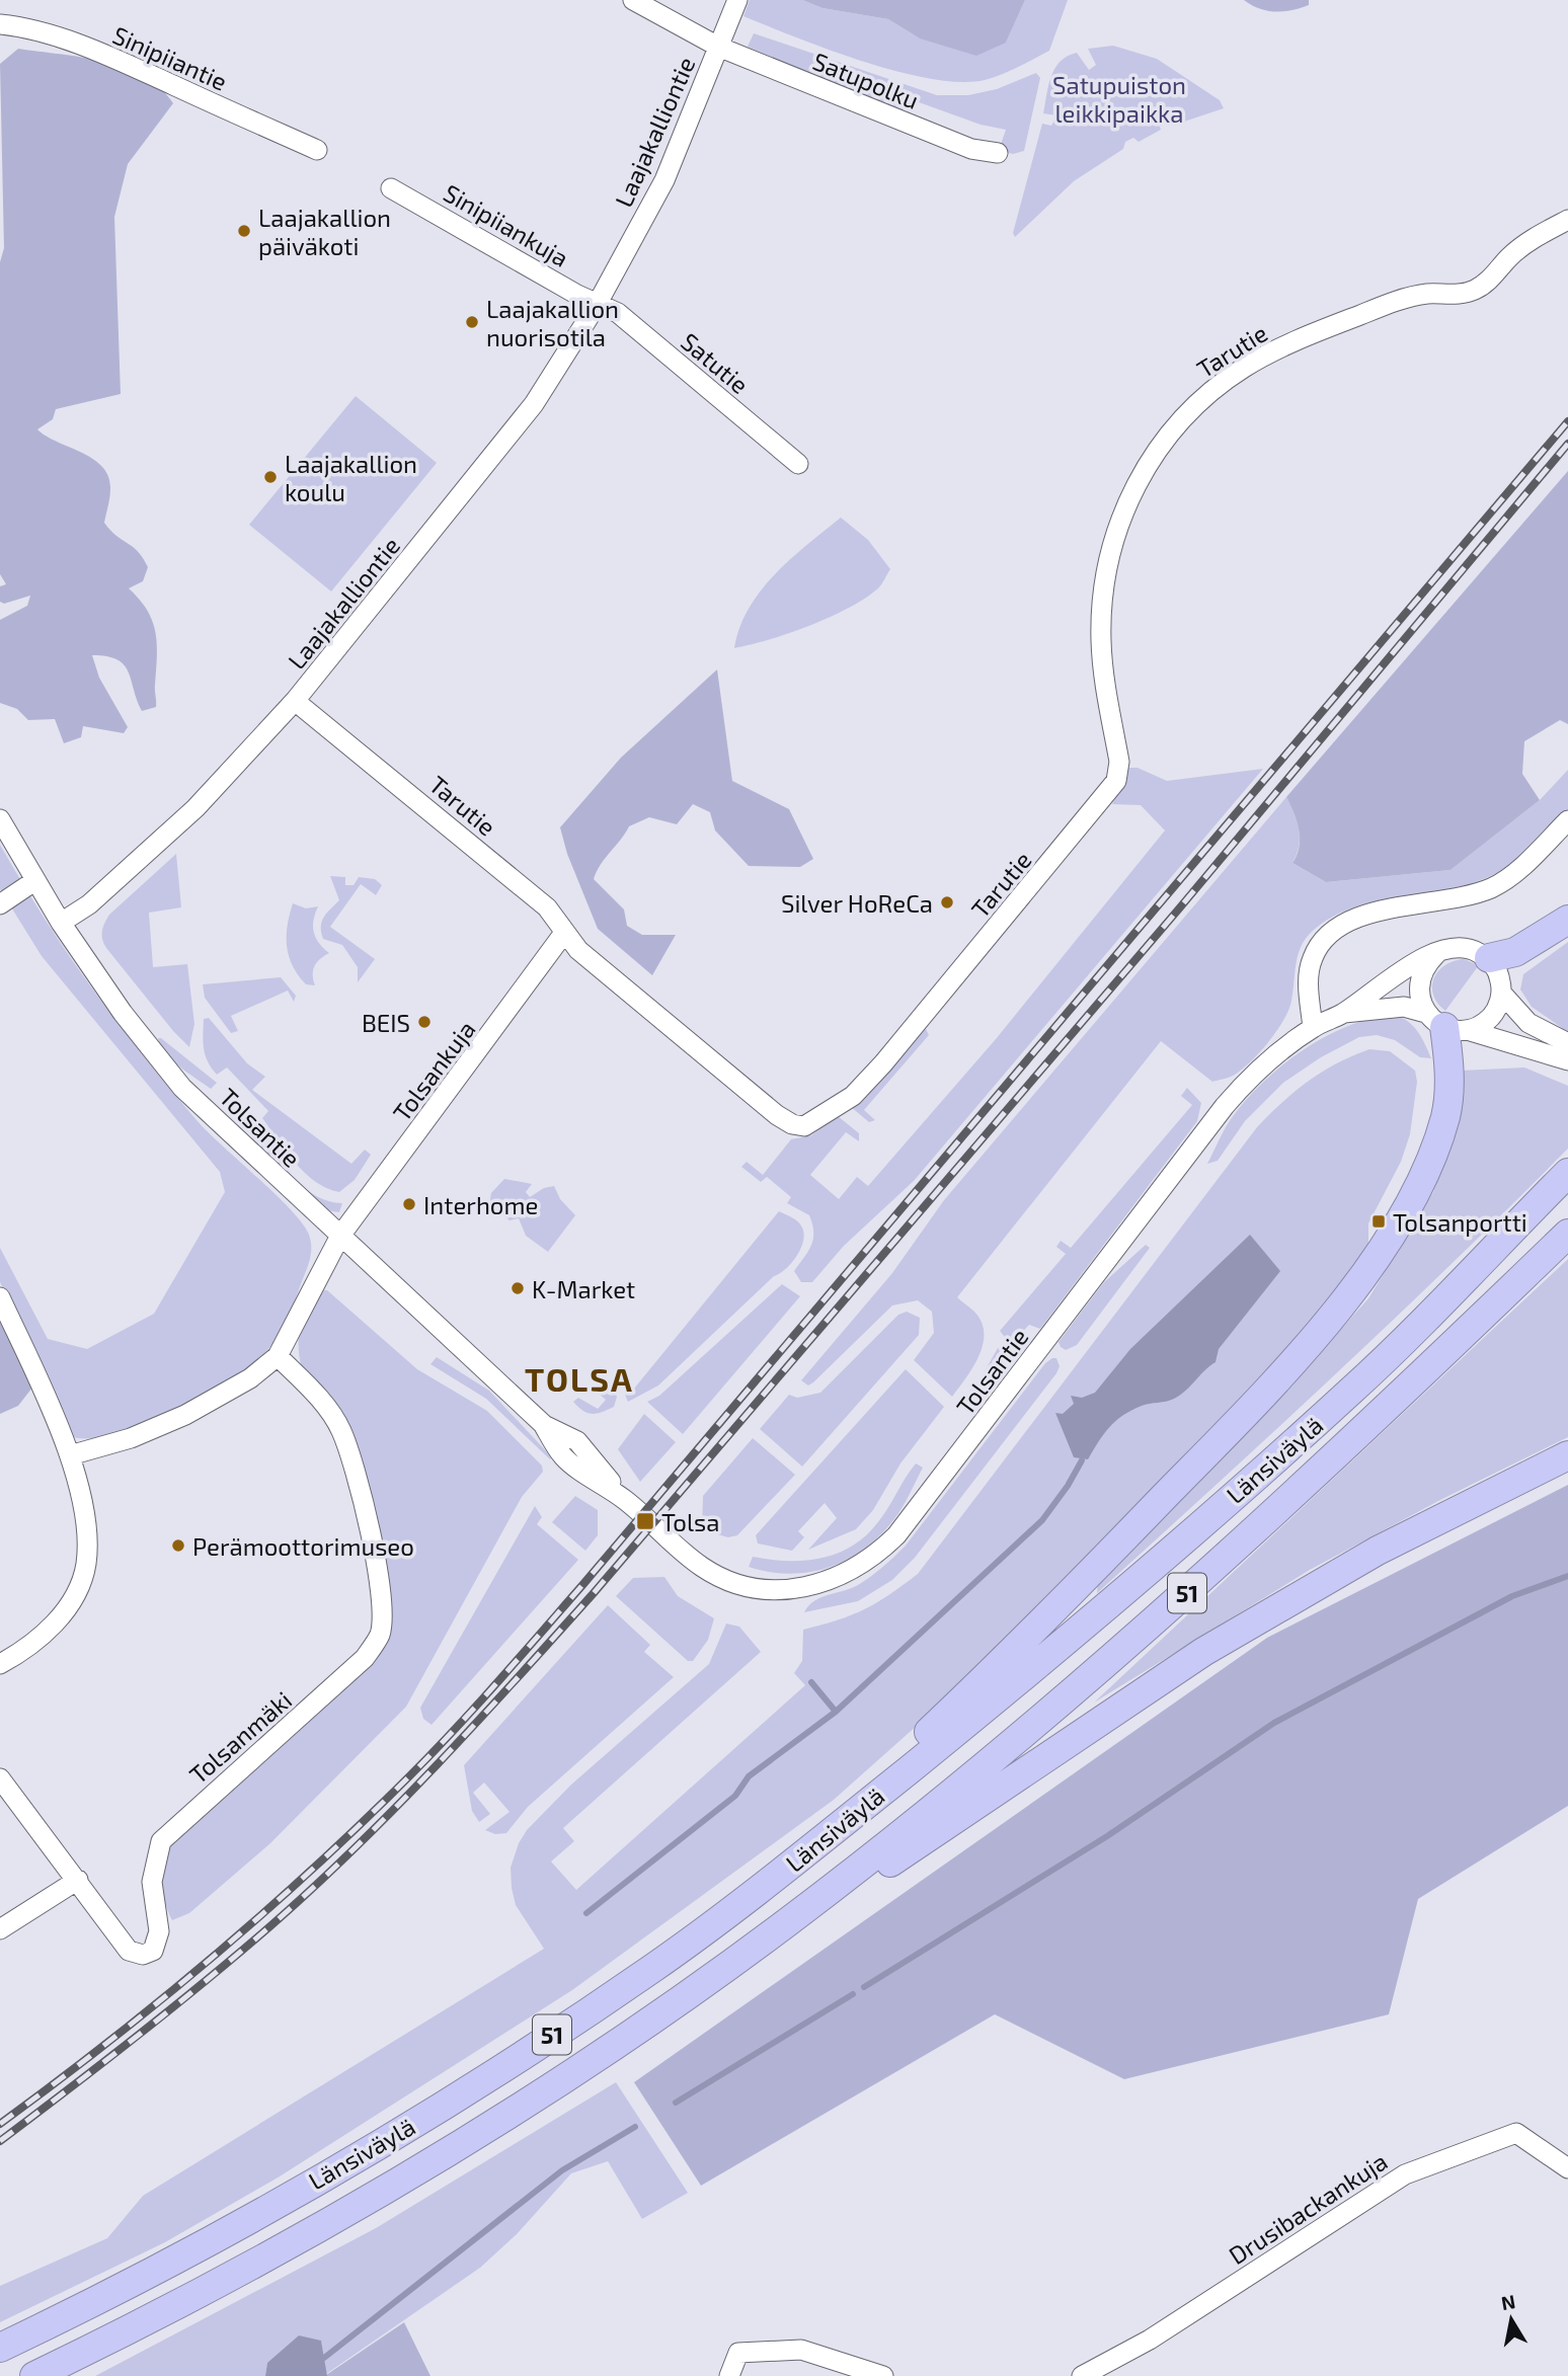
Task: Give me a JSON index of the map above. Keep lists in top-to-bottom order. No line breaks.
{"streets":{"highway":["Länsiväylä","51"],"street":["Sinipiiantie","Satupolku","Laajakalliontie","Sinipiiankuja","Tarutie","Satutie","Tolsankuja","Tolsantie","Tolsanmäki","Drusibackankuja"]},"crossings":[["Satupolku","Laajakalliontie"],["Laajakalliontie","Sinipiiankuja"],["Laajakalliontie","Tarutie"],["Laajakalliontie","Satutie"],["Laajakalliontie","Tolsantie"],["Sinipiiankuja","Satutie"],["Tarutie","Tolsankuja"],["Tolsankuja","Tolsantie"],["Tolsankuja","Tolsanmäki"]],"districts":["TOLSA"],"parks":["Satupuiston leikkipaikka"],"places":{"other":["Laajakallion päiväkoti","Laajakallion nuorisotila","Laajakallion koulu","Silver HoReCa","BEIS","Interhome","K-Market","Perämoottorimuseo"],"transit":["Tolsanportti","Tolsa"]},"north":"top"}
